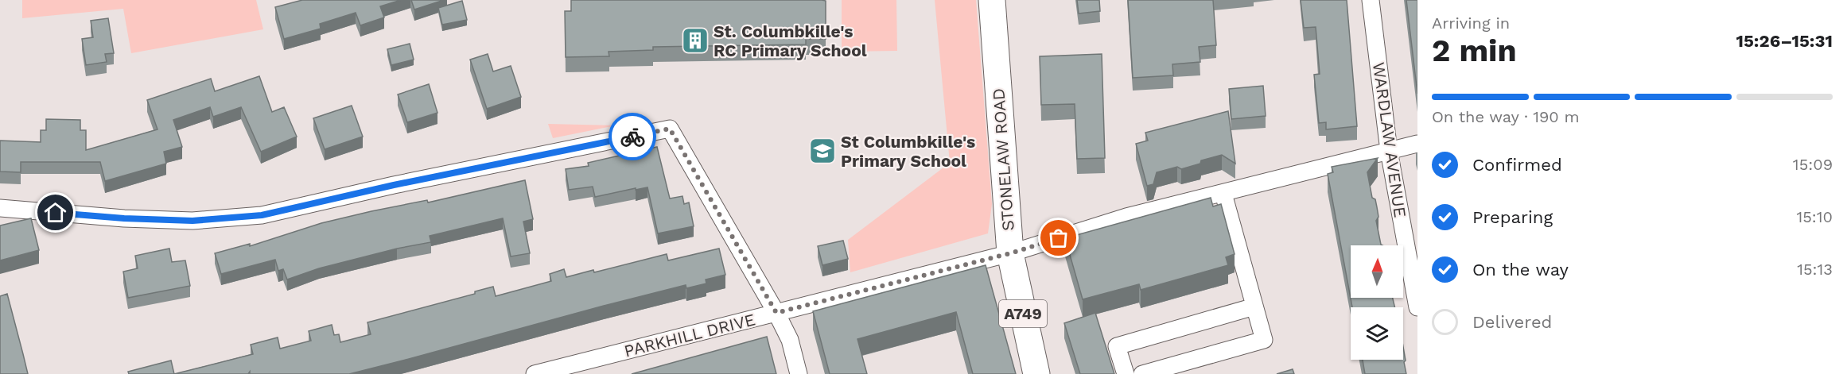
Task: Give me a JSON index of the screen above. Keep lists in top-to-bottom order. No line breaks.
{"streets":{"main road":["STONELAW ROAD","A749"],"street":["WARDLAW AVENUE","PARKHILL DRIVE"]},"crossings":[["WARDLAW AVENUE","PARKHILL DRIVE"],["STONELAW ROAD","PARKHILL DRIVE"]],"places":{"building":["St. Columbkille's RC Primary School"],"school or university":["St Columbkille's Primary School"]},"north":"top","page":{"heading":["2 min","Arriving in","15:26–15:31"],"bar":"On the way · 190 m","list":[["Confirmed","15:09"],["Preparing","15:10"],["On the way","15:13"],"Delivered"]}}
